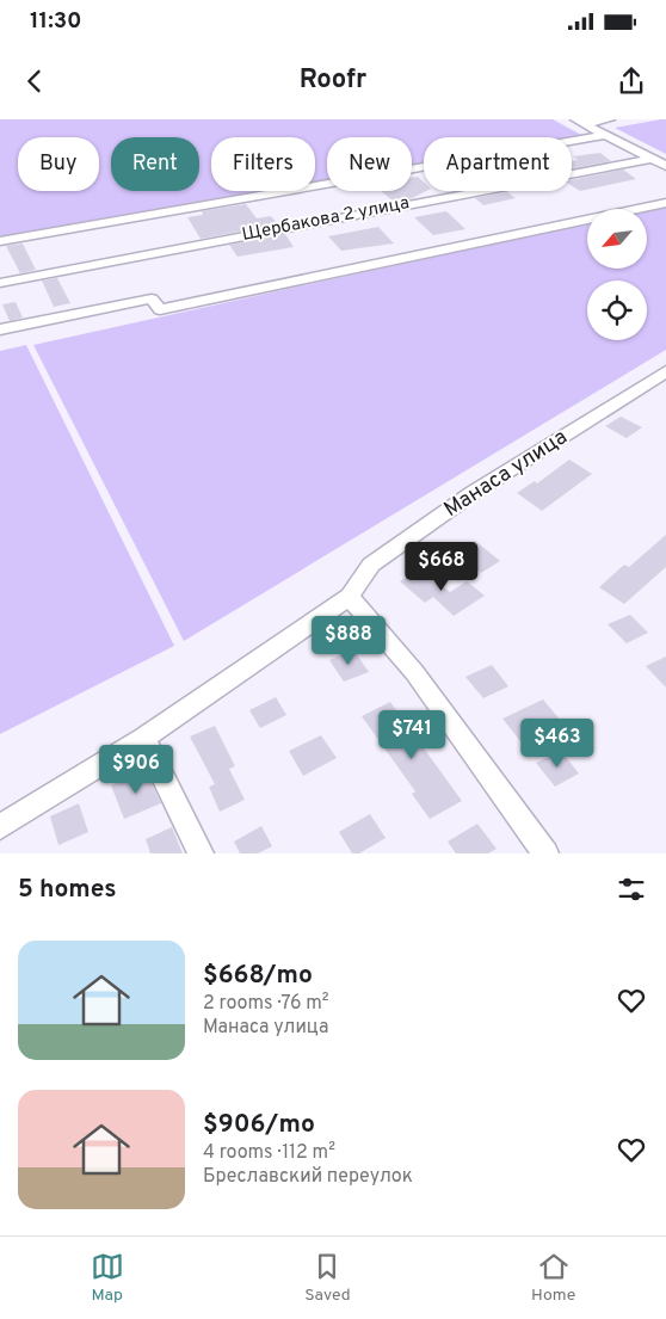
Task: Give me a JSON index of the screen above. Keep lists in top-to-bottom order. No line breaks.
{"streets":{"street":["Щербакова 2 улица","Манаса улица"]},"north":"bottom left","page":{"status":"11:30","header":"Roofr","chip":["Buy","Rent","Filters","New","Apartment"],"price":["$668","$888","$741","$463","$906"],"heading":"5 homes","list":[{"name":"$668/mo","note":"2 rooms · 76 m² · Манаса улица"},{"name":"$906/mo","note":"4 rooms · 112 m² · Бреславский переулок"}],"tabs":["Map","Saved","Home"]}}
